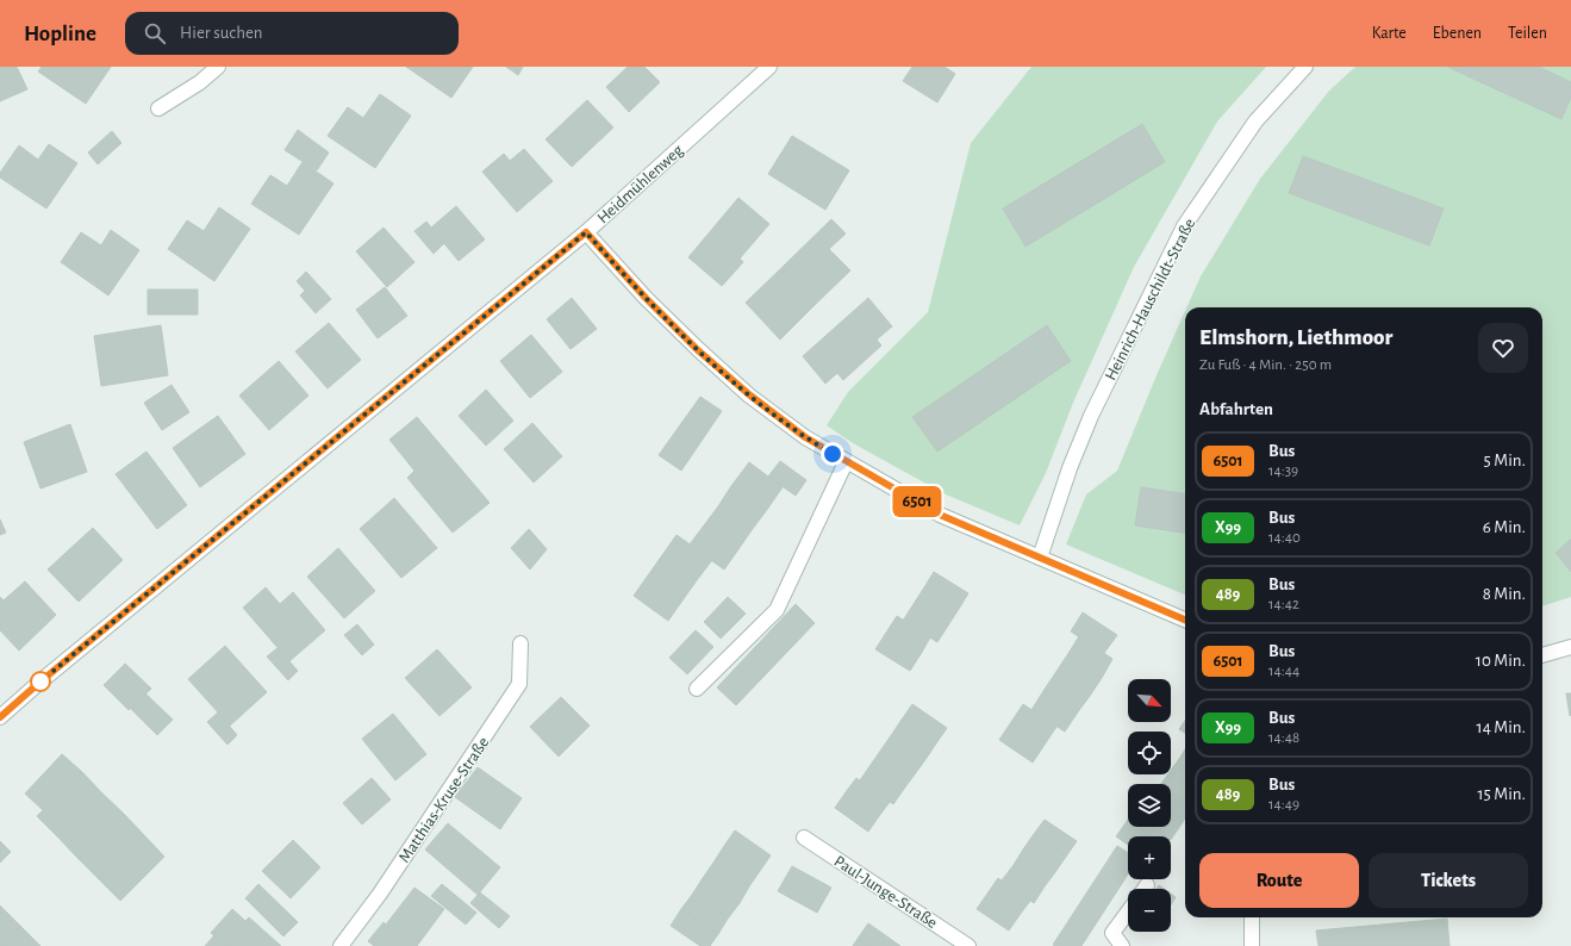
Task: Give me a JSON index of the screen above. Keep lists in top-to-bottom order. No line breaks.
{"streets":{"street":["Heidmühlenweg","Heinrich-Hauschildt-Straße","Matthias-Kruse-Straße","Paul-Junge-Straße"]},"lines":["bus line 6501"],"north":"bottom right","page":{"header":"Hopline","search":"Hier suchen","nav":["Karte","Ebenen","Teilen"],"on_map":"6501","heading":[["Elmshorn, Liethmoor","Zu Fuß · 4 Min. · 250 m"],"Abfahrten"],"list":[{"mark":"6501","name":"Bus","note":"14:39","value":"5 Min."},{"mark":"X99","name":"Bus","note":"14:40","value":"6 Min."},{"mark":"489","name":"Bus","note":"14:42","value":"8 Min."},{"mark":"6501","name":"Bus","note":"14:44","value":"10 Min."},{"mark":"X99","name":"Bus","note":"14:48","value":"14 Min."},{"mark":"489","name":"Bus","note":"14:49","value":"15 Min."}],"map_buttons":["+","−"],"buttons":["Route","Tickets"]}}
